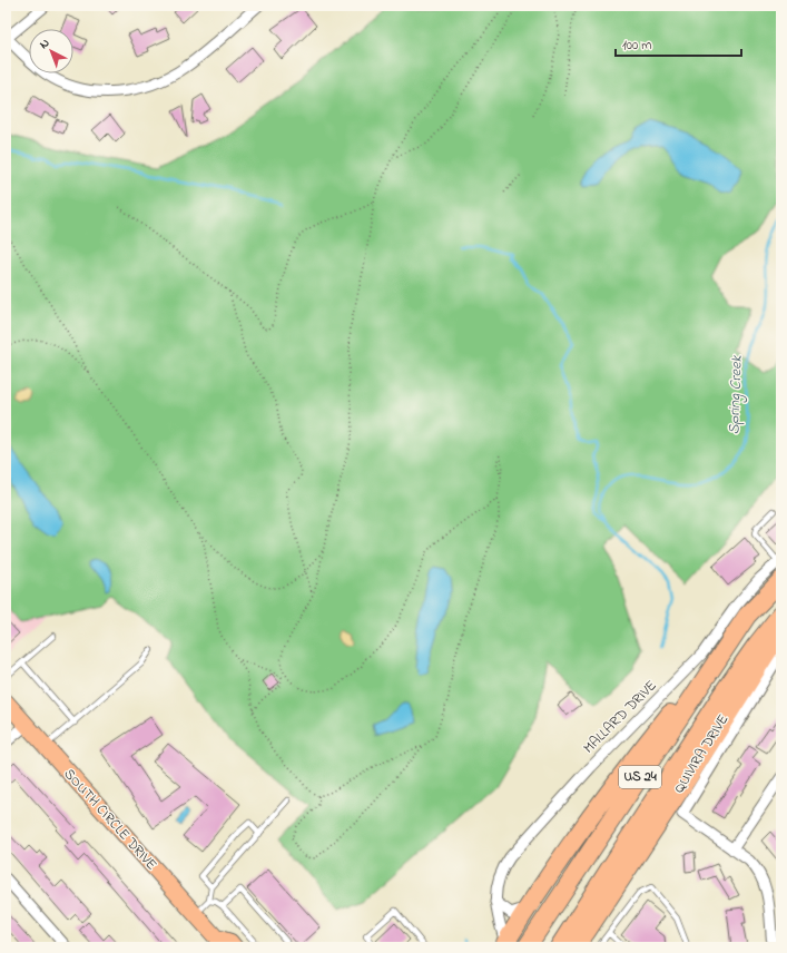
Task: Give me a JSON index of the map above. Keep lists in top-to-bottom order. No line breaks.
{"streets":{"highway":["US 24"],"main road":["SOUTH CIRCLE DRIVE"],"street":["MALLARD DRIVE","QUIVIRA DRIVE"]},"water":["Spring Creek"],"scale_bar":"100 m","north":"top left"}
